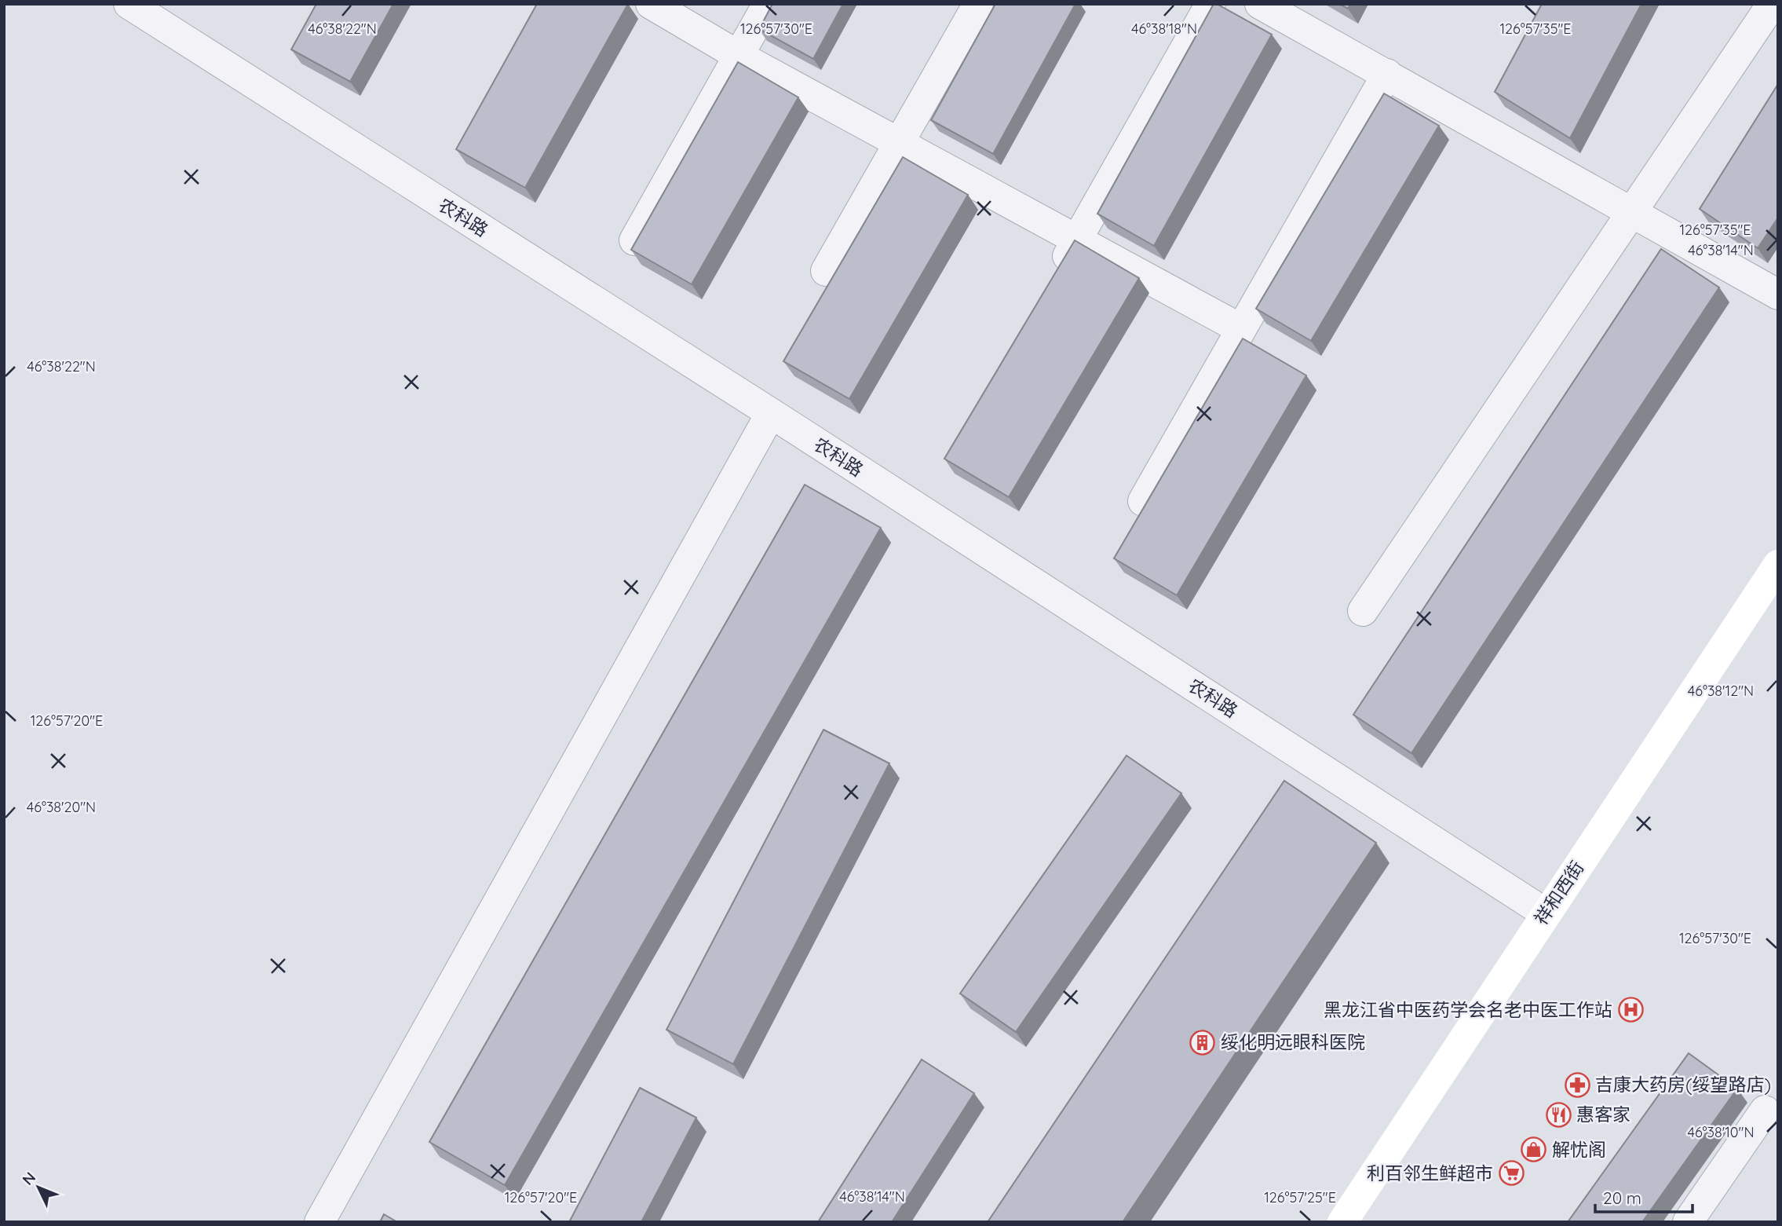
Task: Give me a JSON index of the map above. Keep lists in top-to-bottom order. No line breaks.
{"streets":{"main road":["祥和西街"],"street":["农科路"]},"crossings":[["农科路","祥和西街"]],"places":{"hospital":["黑龙江省中医药学会名老中医工作站"],"building":["绥化明远眼科医院"],"pharmacy":["吉康大药房(绥望路店)"],"restaurant":["惠客家"],"shop":["解忧阁"],"supermarket":["利百邻生鲜超市"]},"scale_bar":"20 m","north":"top left","coordinates":["126°57'30\"E","126°57'35\"E","46°38'22\"N","46°38'18\"N","46°38'14\"N","46°38'12\"N","126°57'20\"E","46°38'20\"N","46°38'10\"N","126°57'25\"E"]}
